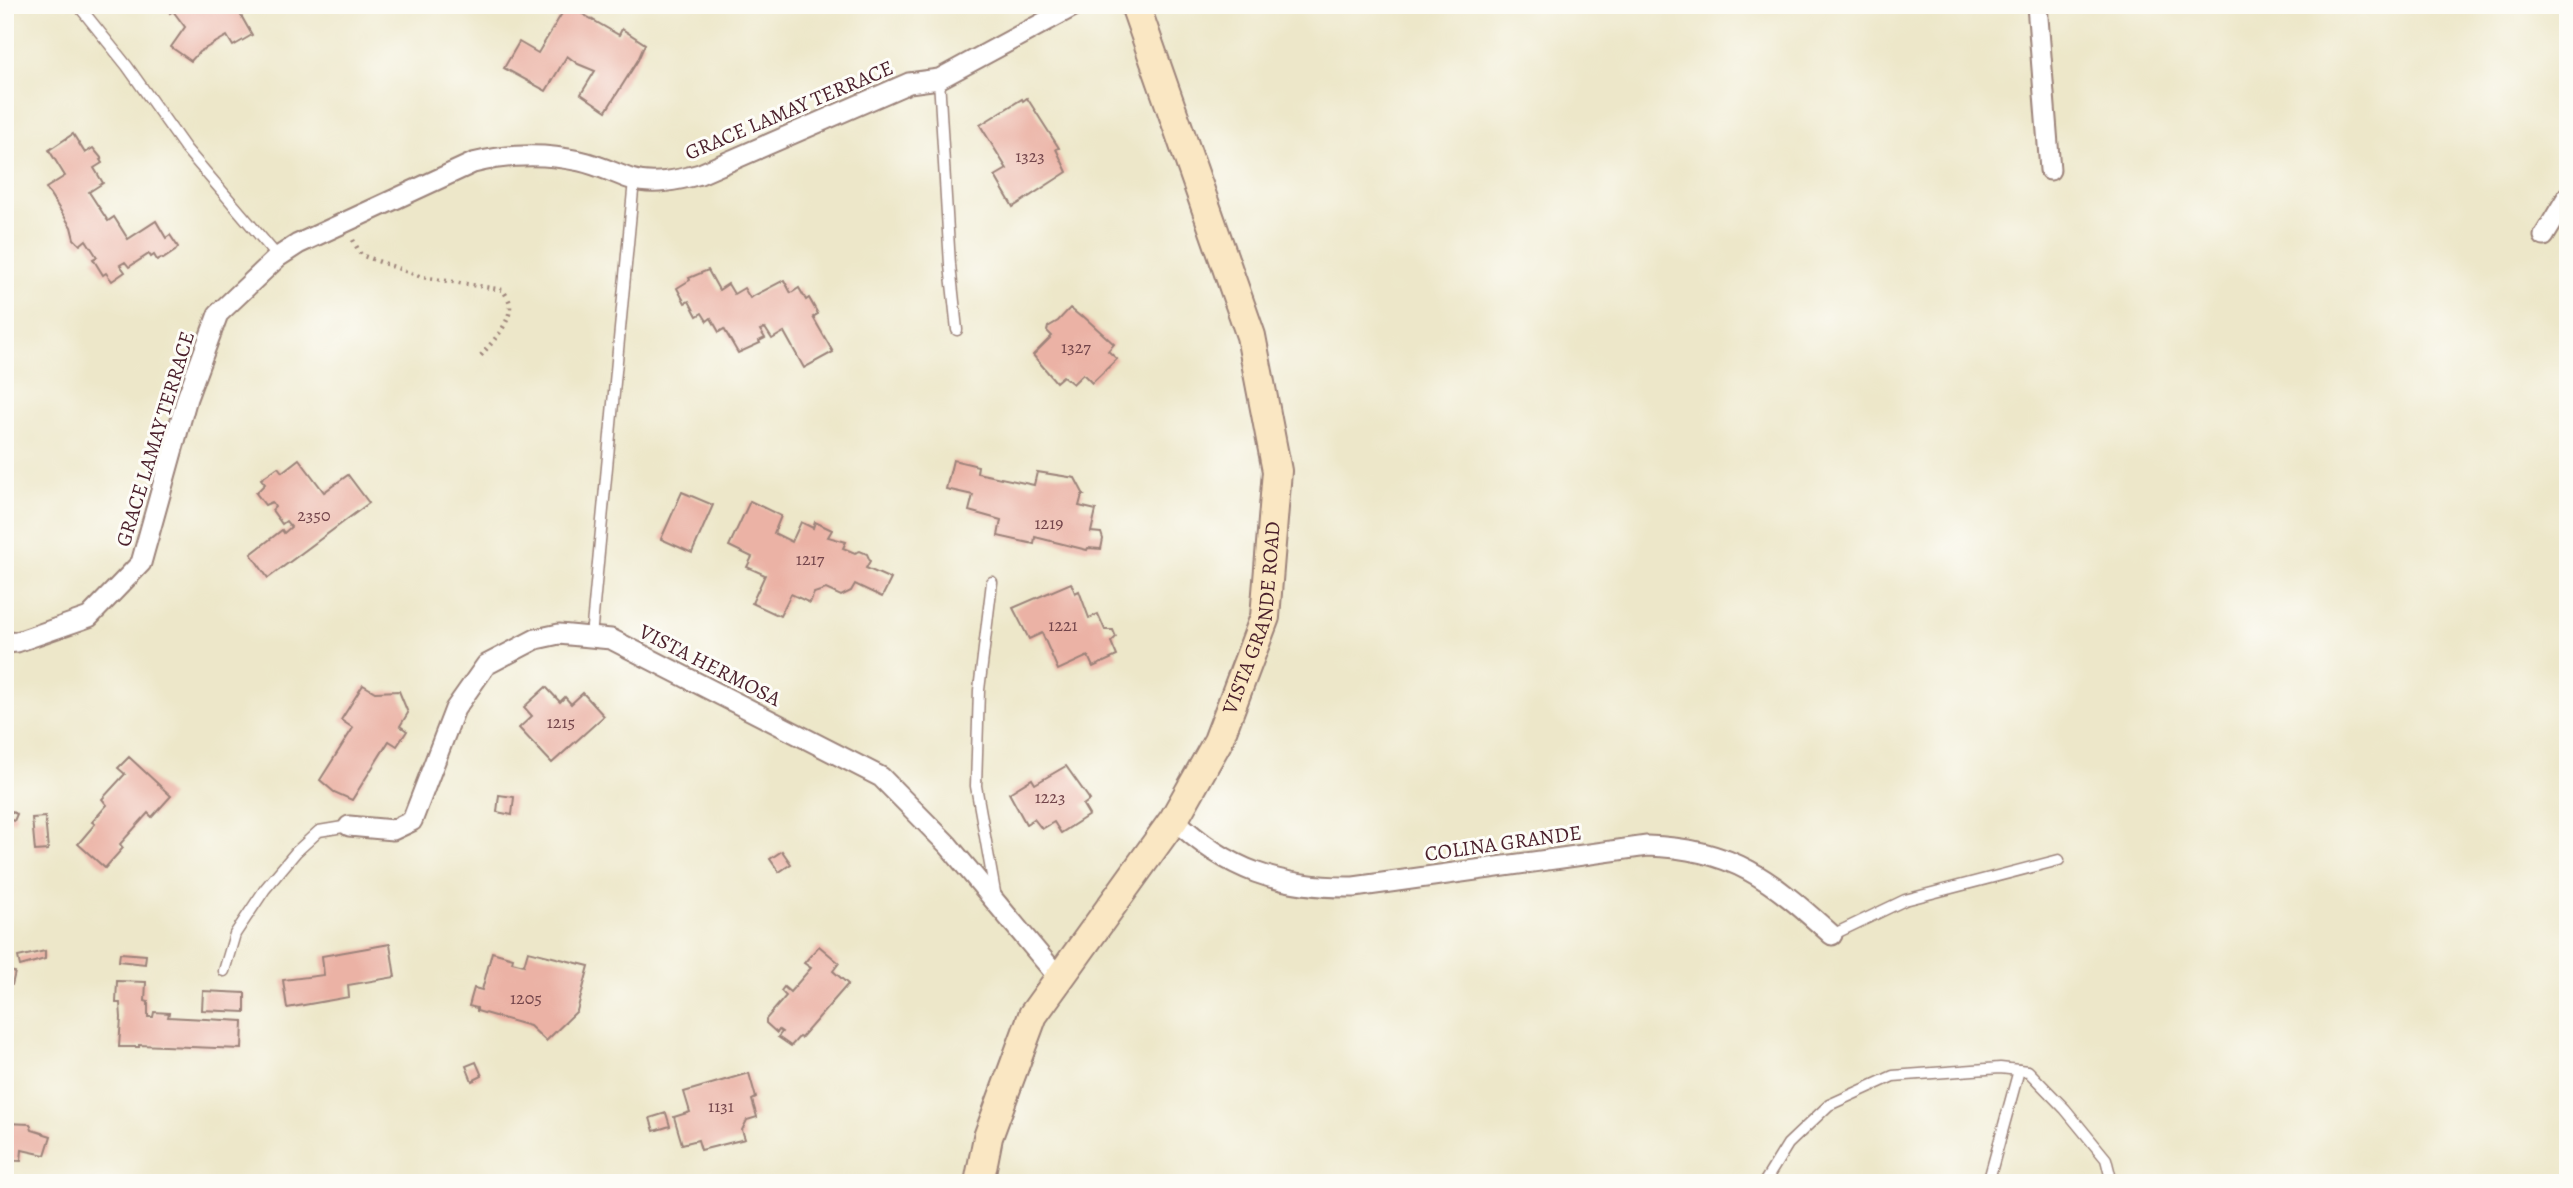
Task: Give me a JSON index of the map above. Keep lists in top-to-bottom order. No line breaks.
{"streets":{"street":["GRACE LAMAY TERRACE","VISTA GRANDE ROAD","VISTA HERMOSA","COLINA GRANDE"]},"crossings":[["VISTA GRANDE ROAD","VISTA HERMOSA"],["VISTA GRANDE ROAD","COLINA GRANDE"]],"house_numbers":["1323","1327","2350","1219","1217","1221","1215","1223","1205","1131"]}
